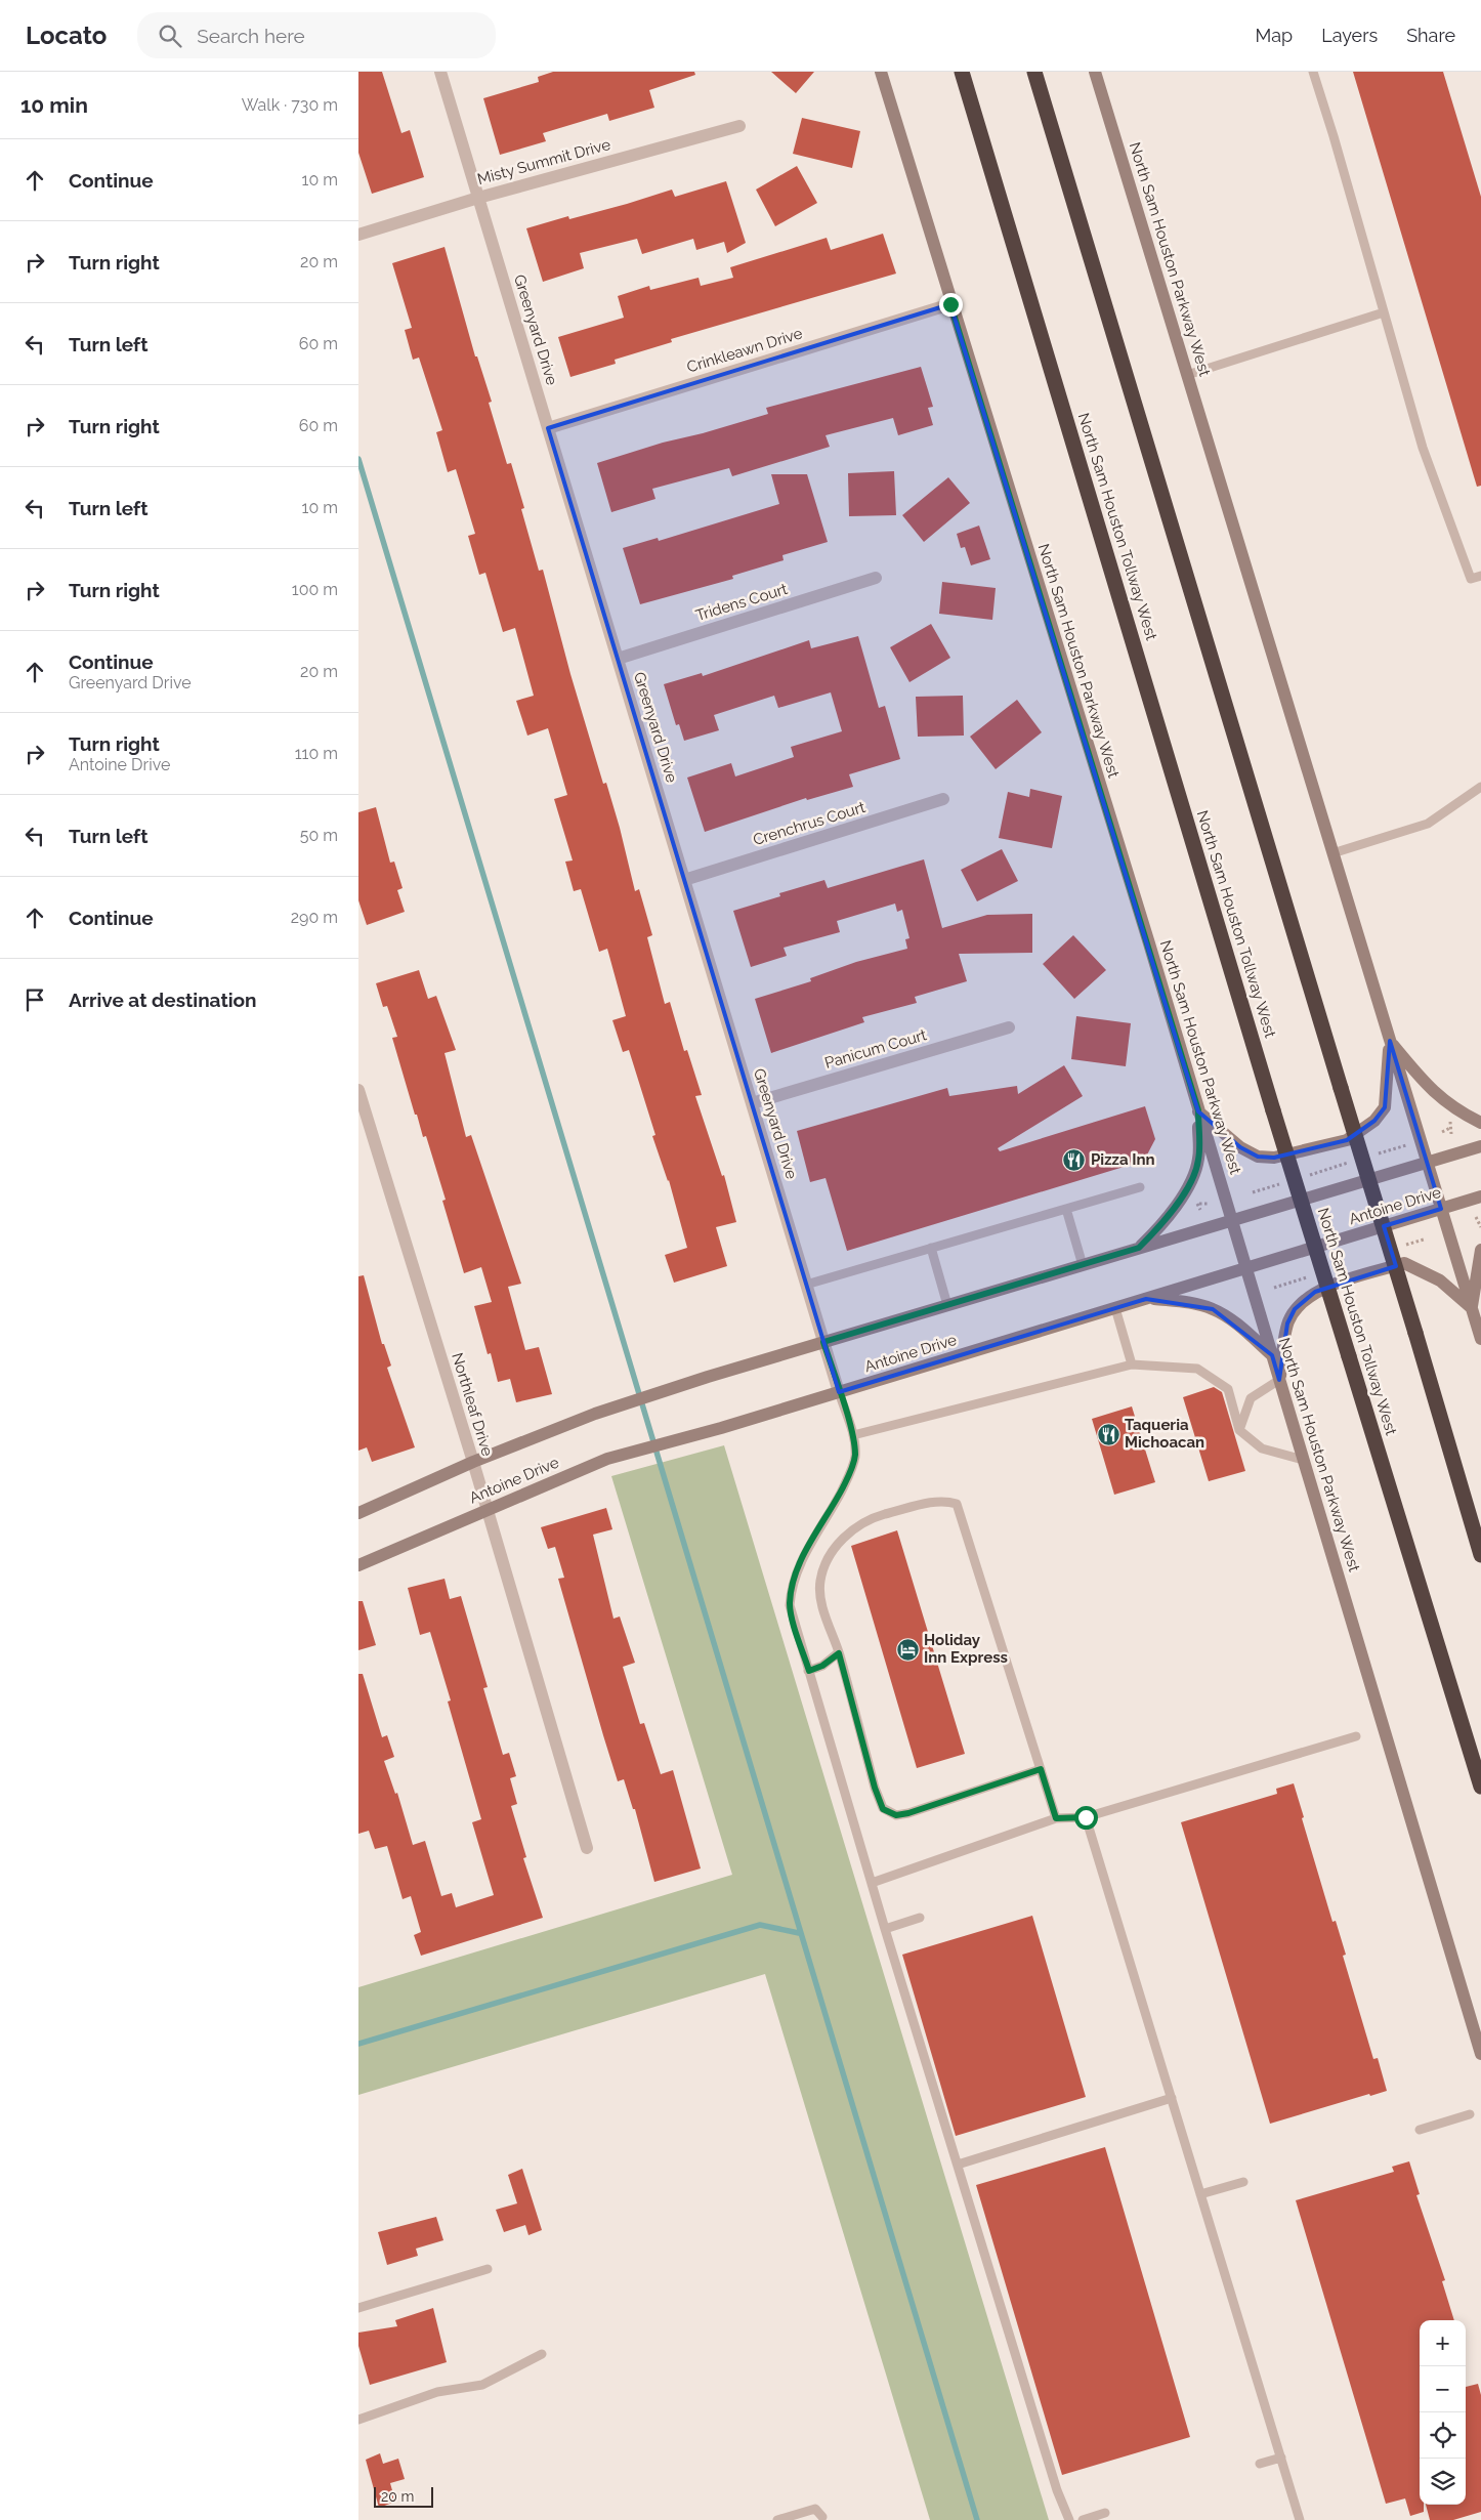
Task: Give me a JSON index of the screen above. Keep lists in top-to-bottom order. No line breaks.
{"streets":{"highway":["North Sam Houston Tollway West"],"main road":["North Sam Houston Parkway West","Antoine Drive"],"street":["Misty Summit Drive","Greenyard Drive","Crinkleawn Drive","Tridens Court","Crenchrus Court","Panicum Court","Northleaf Drive"]},"crossings":[["Misty Summit Drive","Greenyard Drive"],["North Sam Houston Parkway West","Crinkleawn Drive"],["North Sam Houston Parkway West","Antoine Drive"],["Greenyard Drive","Crinkleawn Drive"],["Greenyard Drive","Tridens Court"],["Greenyard Drive","Crenchrus Court"],["Greenyard Drive","Panicum Court"],["Greenyard Drive","Antoine Drive"],["Antoine Drive","Northleaf Drive"]],"places":{"restaurant":["Pizza Inn","Taqueria Michoacan"],"hotel":["Holiday Inn Express"]},"scale_bar":"20 m","page":{"header":"Locato","search":"Search here","nav":["Map","Layers","Share"],"heading":["10 min","Walk · 730 m"],"list":[["Continue","10 m"],["Turn right","20 m"],["Turn left","60 m"],["Turn right","60 m"],["Turn left","10 m"],["Turn right","100 m"],["Continue","Greenyard Drive","20 m"],["Turn right","Antoine Drive","110 m"],["Turn left","50 m"],["Continue","290 m"],"Arrive at destination"],"map_buttons":["+","−"],"scale":"20 m"}}
